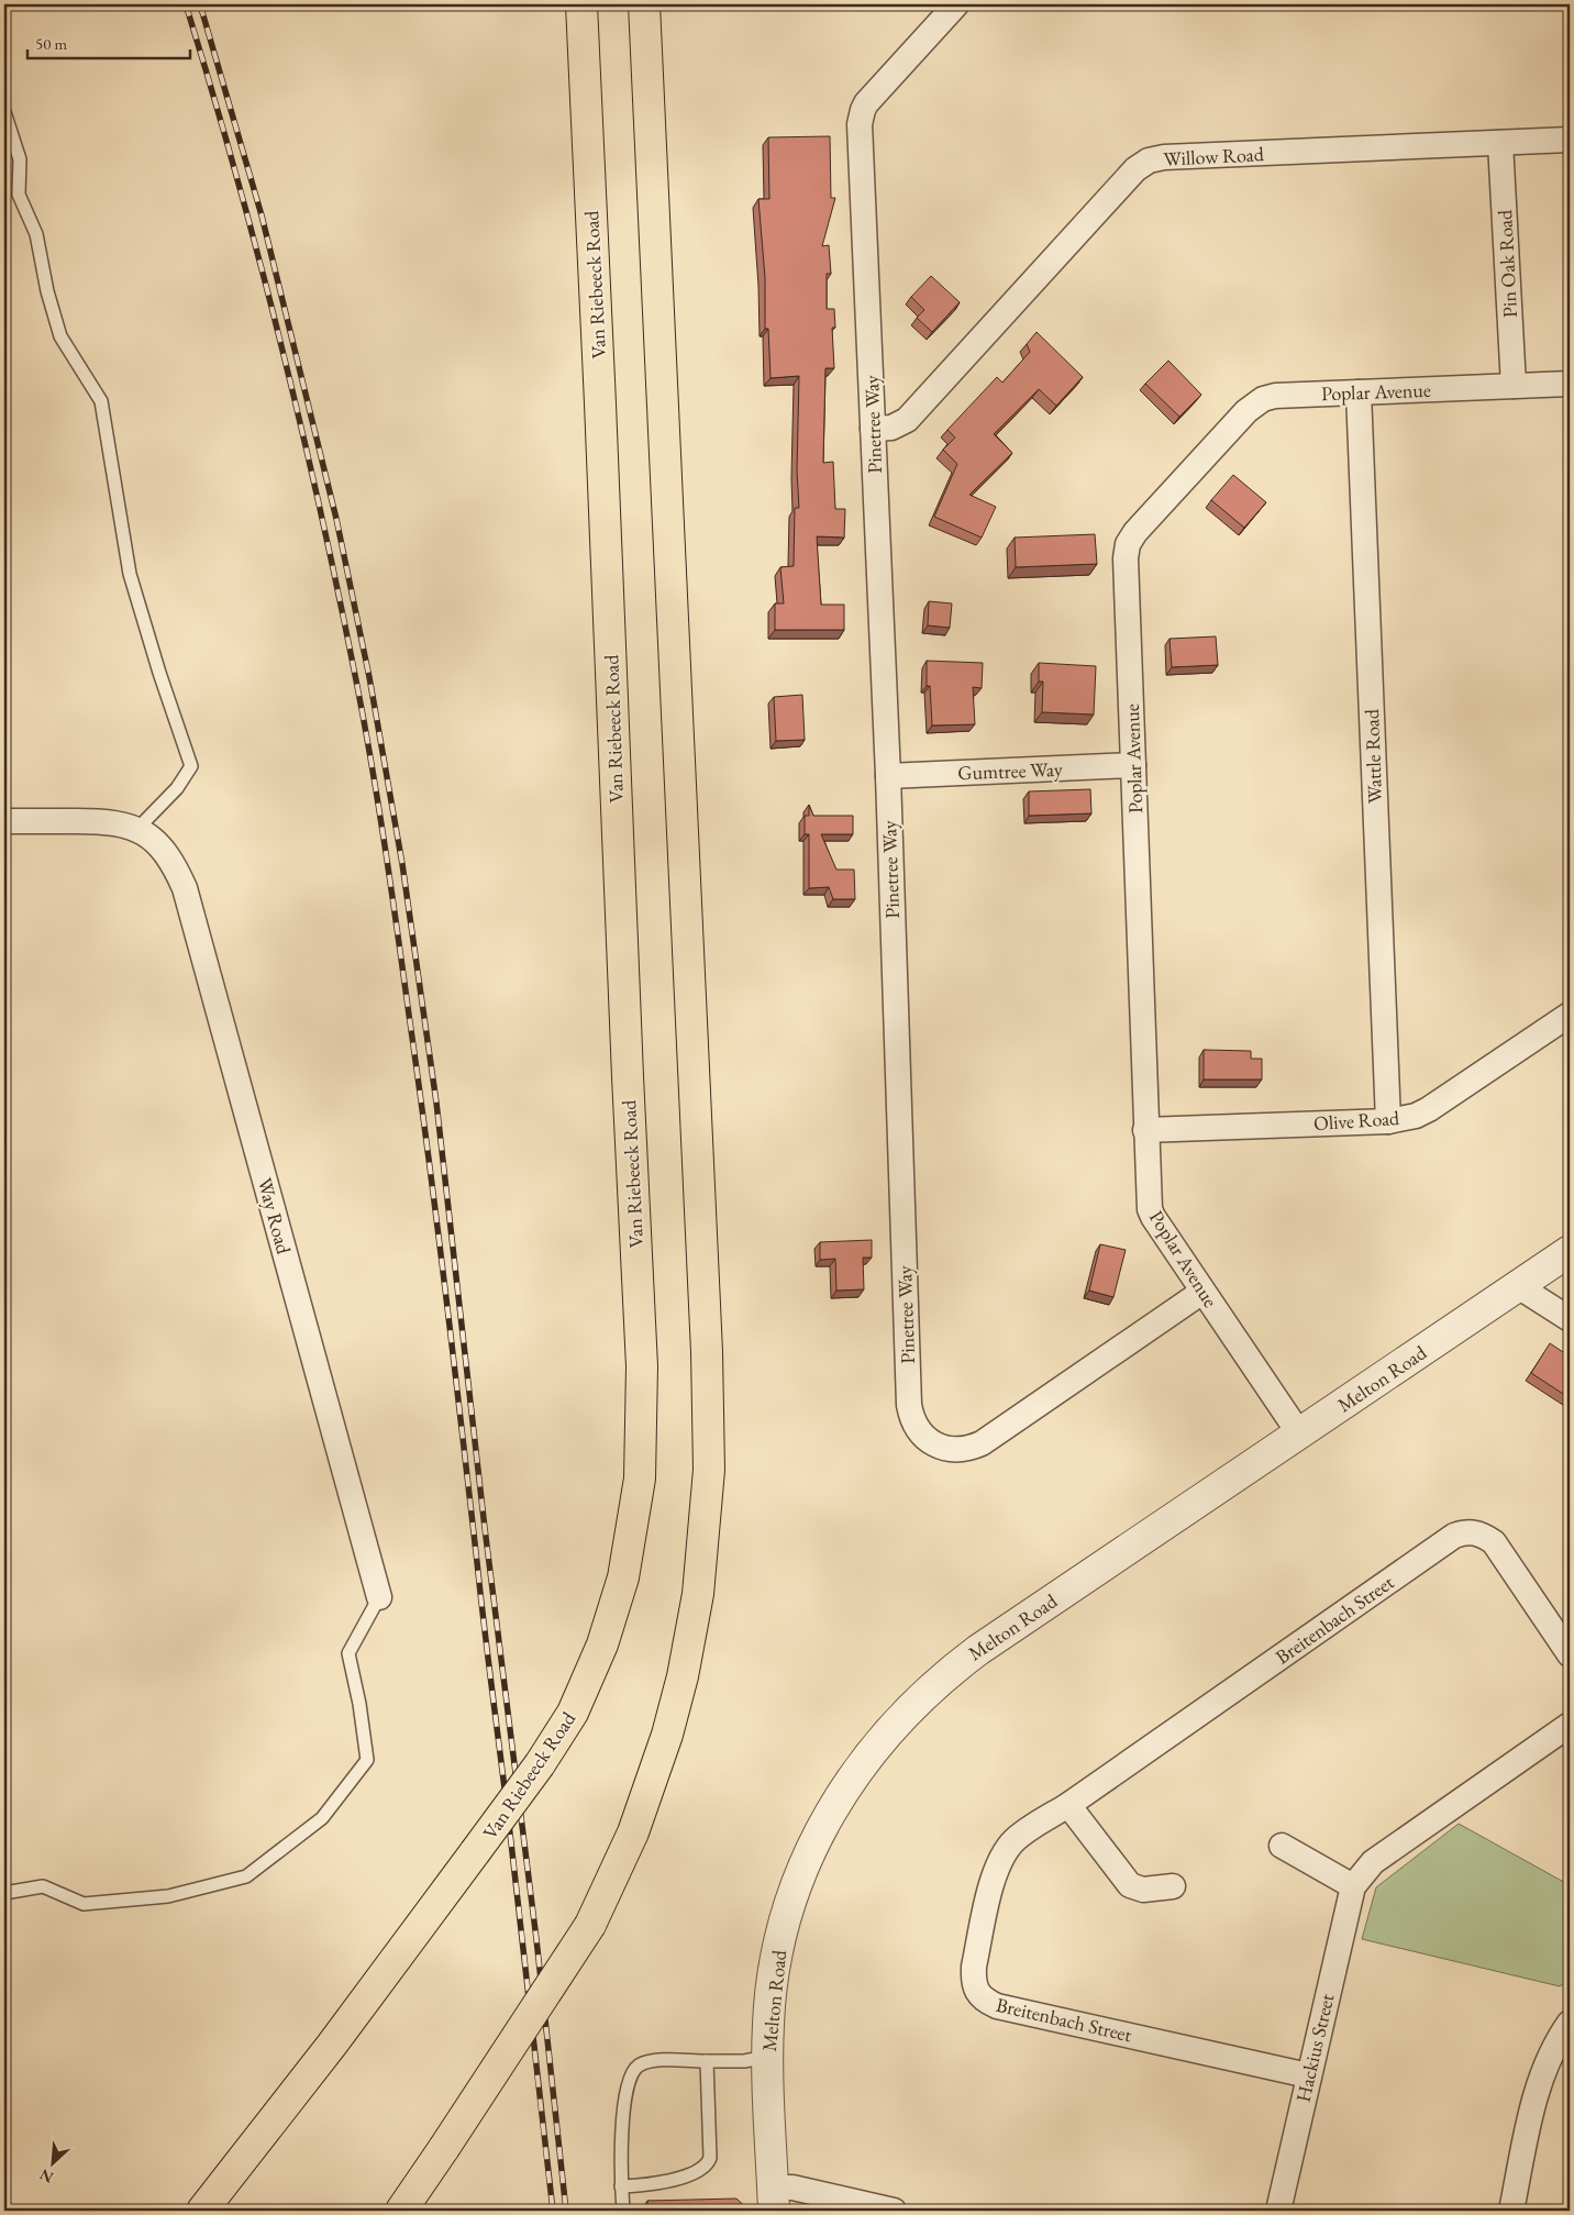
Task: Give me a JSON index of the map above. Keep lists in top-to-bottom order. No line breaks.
{"streets":{"main road":["Van Riebeeck Road"],"street":["Willow Road","Pin Oak Road","Poplar Avenue","Pinetree Way","Wattle Road","Gumtree Way","Olive Road","Way Road","Melton Road","Breitenbach Street","Hackius Street"]},"crossings":[["Willow Road","Pin Oak Road"],["Willow Road","Pinetree Way"],["Pin Oak Road","Poplar Avenue"],["Poplar Avenue","Pinetree Way"],["Poplar Avenue","Wattle Road"],["Poplar Avenue","Gumtree Way"],["Poplar Avenue","Olive Road"],["Poplar Avenue","Melton Road"],["Pinetree Way","Gumtree Way"],["Wattle Road","Olive Road"],["Breitenbach Street","Hackius Street"]],"scale_bar":"50 m","north":"bottom left"}
